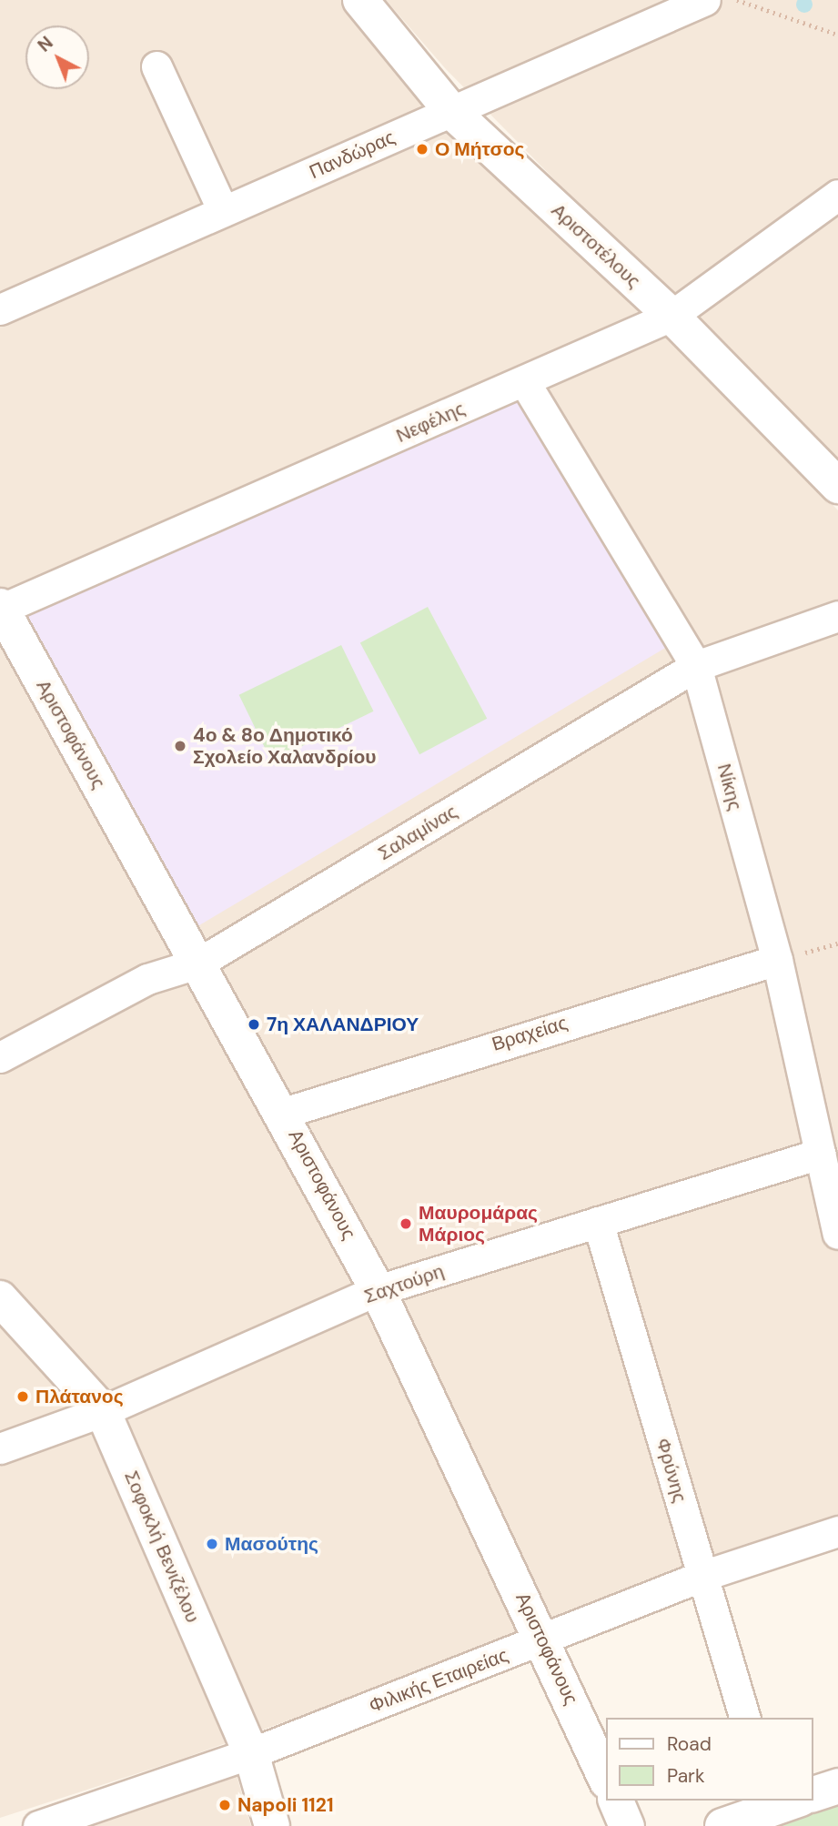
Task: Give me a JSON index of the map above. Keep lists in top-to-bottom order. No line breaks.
{"streets":{"street":["Πανδώρας","Αριστοτέλους","Νεφέλης","Αριστοφάνους","Νίκης","Σαλαμίνας","Βραχείας","Σαχτούρη","Φρύνης","Σοφοκλή Βενιζέλου","Φιλικής Εταιρείας"]},"crossings":[["Πανδώρας","Αριστοτέλους"],["Αριστοτέλους","Νεφέλης"],["Νεφέλης","Αριστοφάνους"],["Νεφέλης","Νίκης"],["Αριστοφάνους","Σαλαμίνας"],["Αριστοφάνους","Βραχείας"],["Αριστοφάνους","Σαχτούρη"],["Αριστοφάνους","Φιλικής Εταιρείας"],["Νίκης","Σαλαμίνας"],["Νίκης","Βραχείας"],["Νίκης","Σαχτούρη"],["Σαχτούρη","Φρύνης"],["Σαχτούρη","Σοφοκλή Βενιζέλου"],["Φρύνης","Φιλικής Εταιρείας"],["Σοφοκλή Βενιζέλου","Φιλικής Εταιρείας"]],"places":["Ο Μήτσος","4ο & 8ο Δημοτικό Σχολείο Χαλανδρίου","7η ΧΑΛΑΝΔΡΙΟΥ","Μαυρομάρας Μάριος","Πλάτανος","Μασούτης","Napoli 1121"],"legend":["Road","Park"],"north":"top left"}
